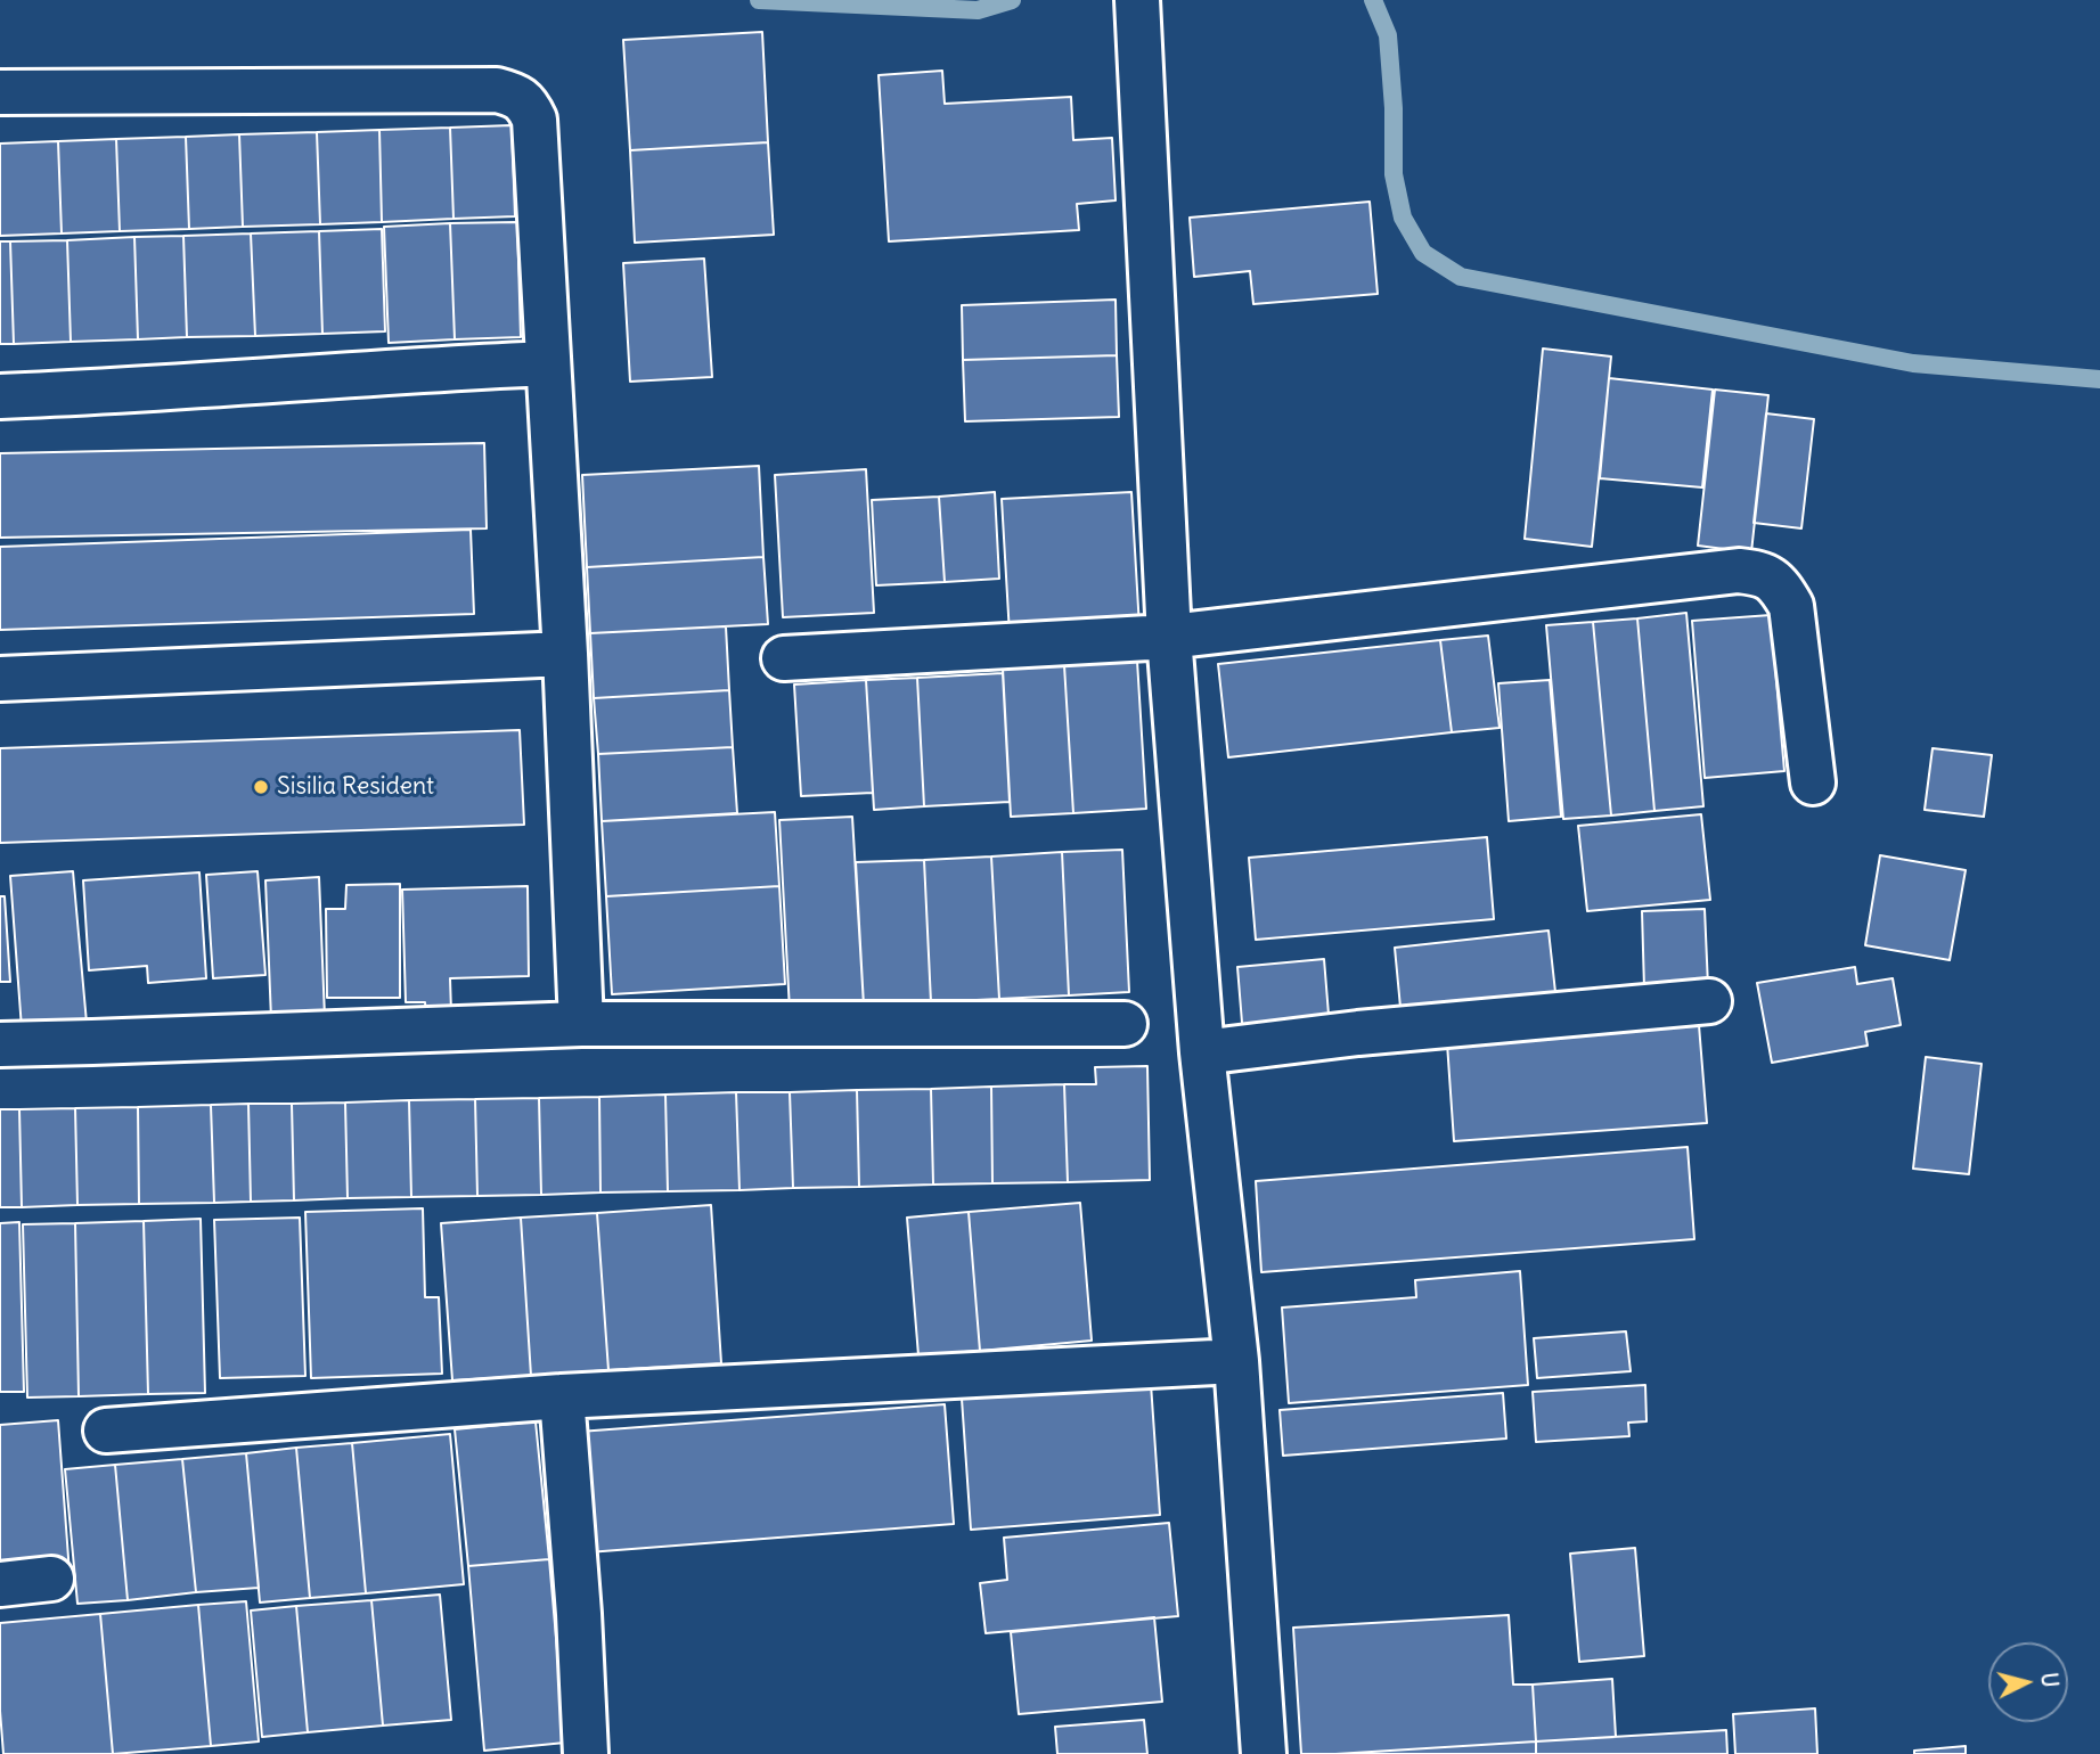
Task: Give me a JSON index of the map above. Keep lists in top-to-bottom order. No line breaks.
{"places":["Sisilia Resident"],"north":"right"}
